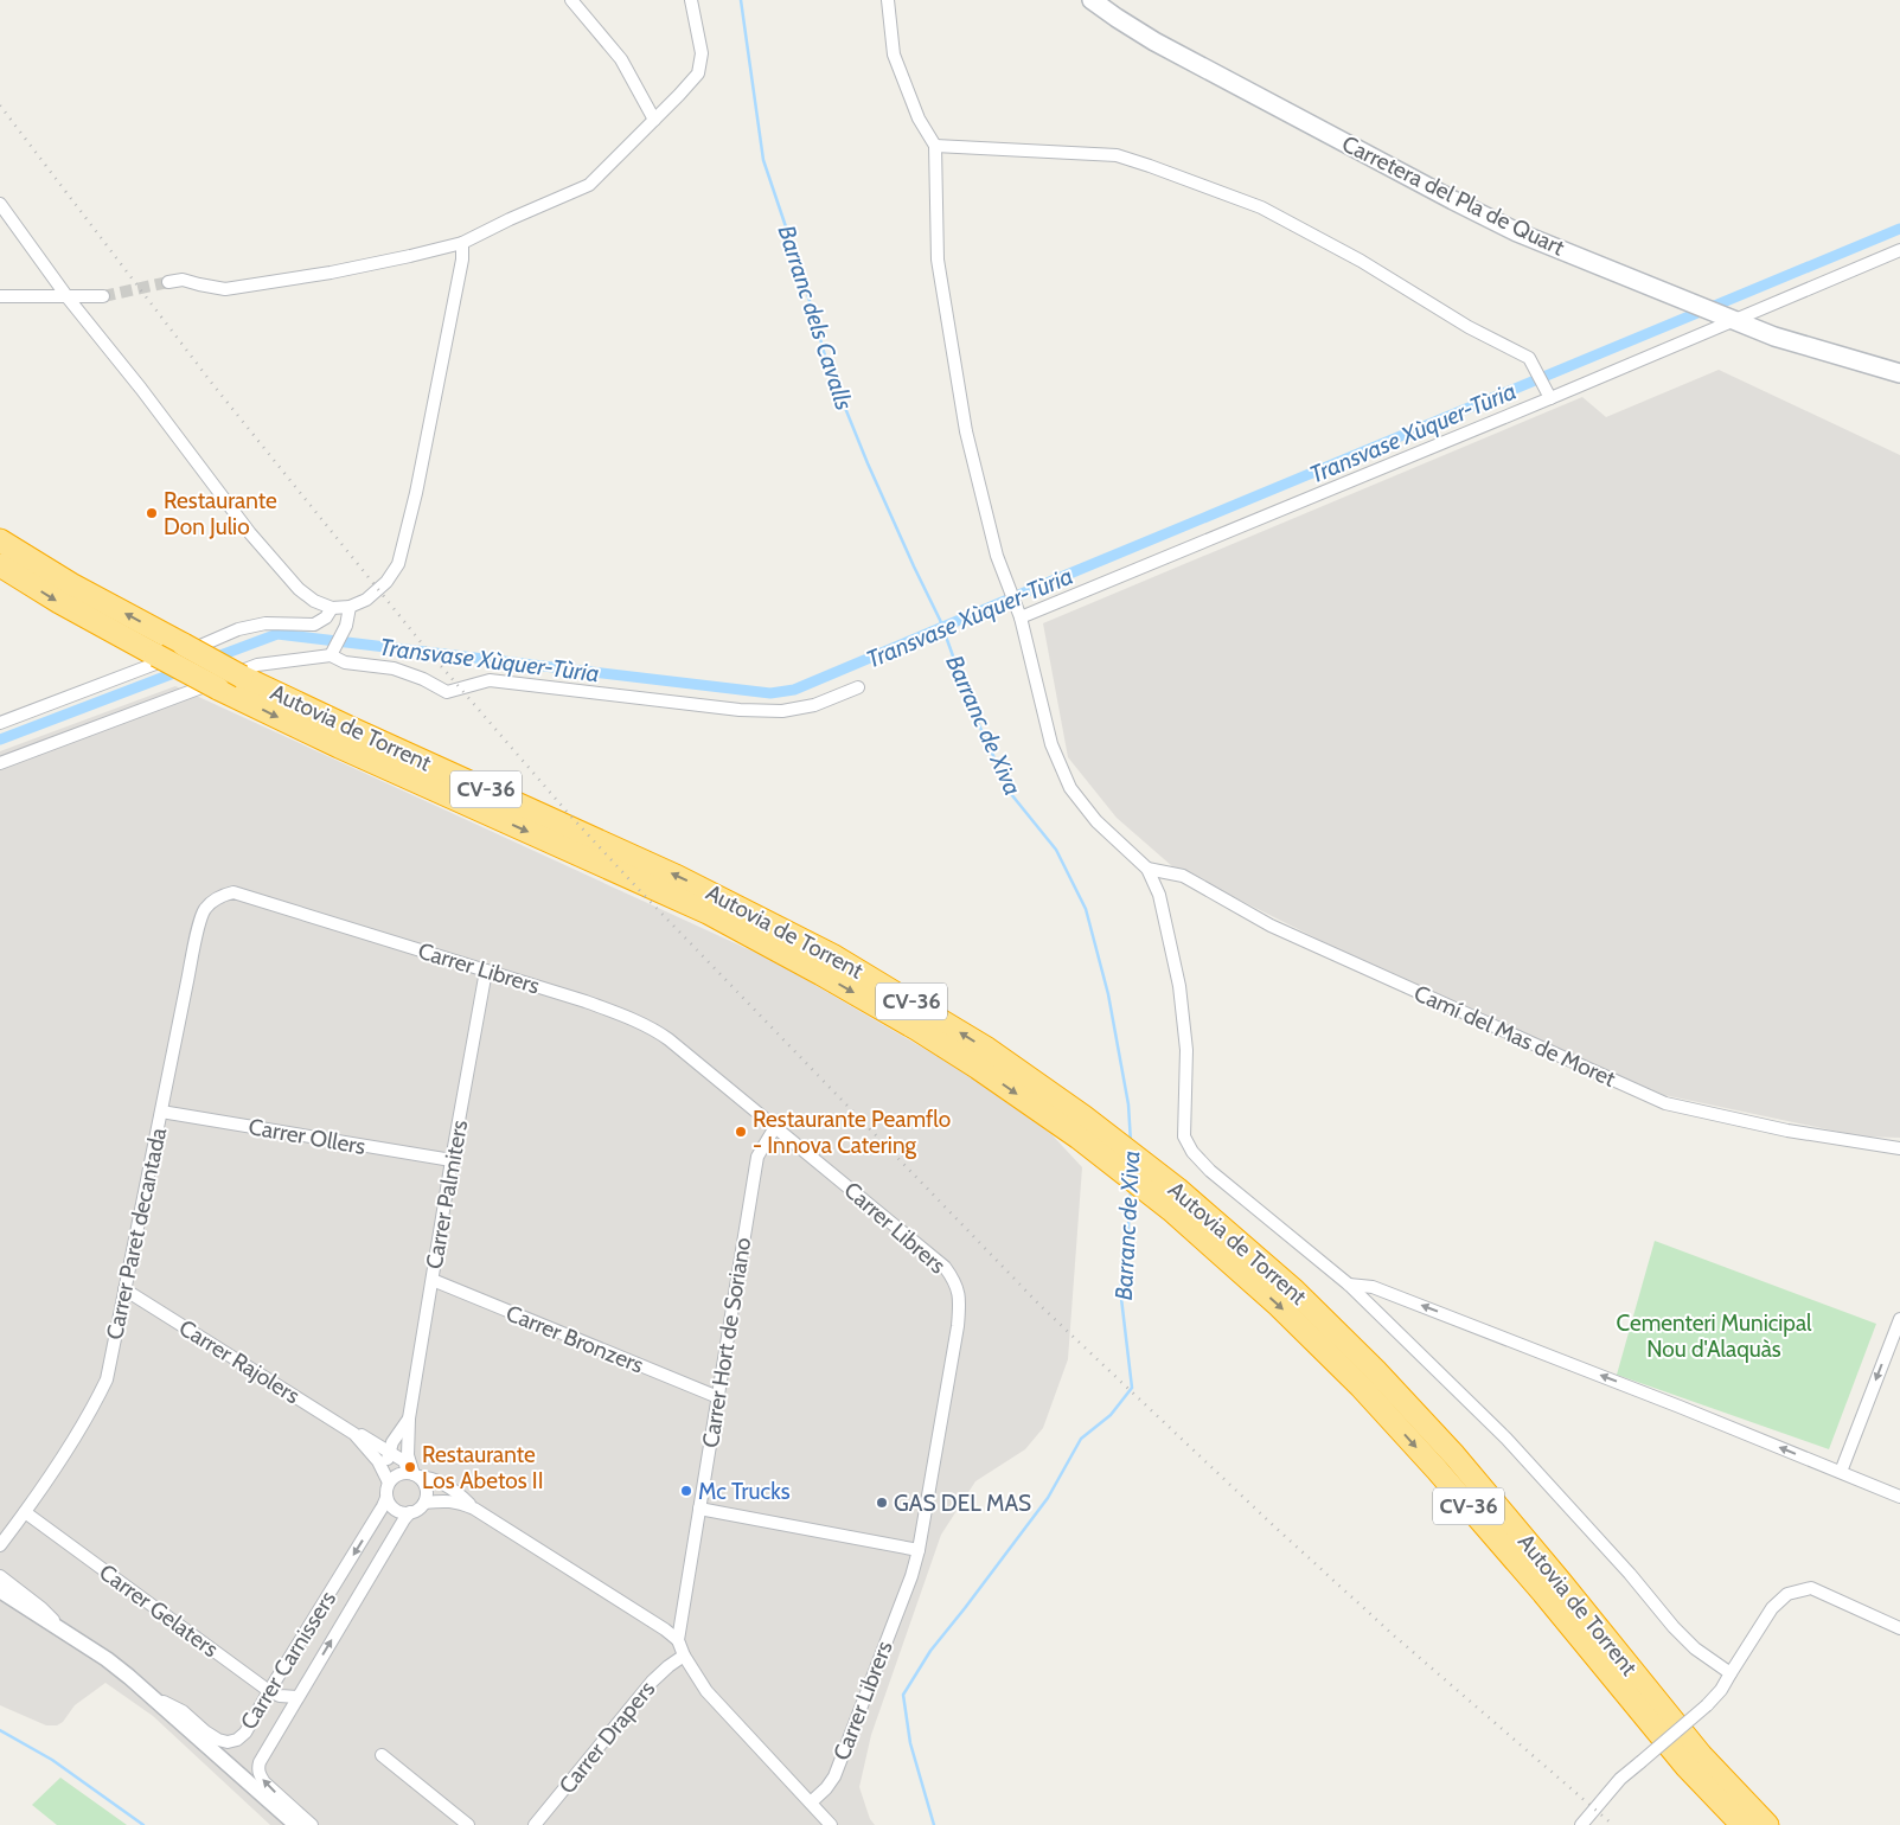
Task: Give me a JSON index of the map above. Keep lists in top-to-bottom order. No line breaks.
{"streets":{"highway":["Autovia de Torrent","CV-36"],"main road":["Carretera del Pla de Quart"],"street":["Carrer Librers","Camí del Mas de Moret","Carrer Ollers","Carrer Palmiters","Carrer Paret decantada","Carrer Bronzers","Carrer Hort de Soriano","Carrer Rajolers","Carrer Gelaters","Carrer Carnissers","Carrer Drapers"]},"crossings":[["Carrer Librers","Carrer Palmiters"],["Carrer Librers","Carrer Paret decantada"],["Carrer Librers","Carrer Hort de Soriano"],["Carrer Ollers","Carrer Palmiters"],["Carrer Ollers","Carrer Paret decantada"],["Carrer Palmiters","Carrer Bronzers"],["Carrer Palmiters","Carrer Rajolers"],["Carrer Palmiters","Carrer Carnissers"],["Carrer Paret decantada","Carrer Rajolers"],["Carrer Paret decantada","Carrer Gelaters"],["Carrer Bronzers","Carrer Hort de Soriano"],["Carrer Rajolers","Carrer Carnissers"],["Carrer Gelaters","Carrer Carnissers"]],"water":["Barranc dels Cavalls","Transvase Xùquer-Tùria","Barranc de Xiva"],"parks":["Cementeri Municipal Nou d'Alaquàs"],"places":["Restaurante Don Julio","Restaurante Peamflo - Innova Catering","Restaurante Los Abetos II","Mc Trucks","GAS DEL MAS"]}
